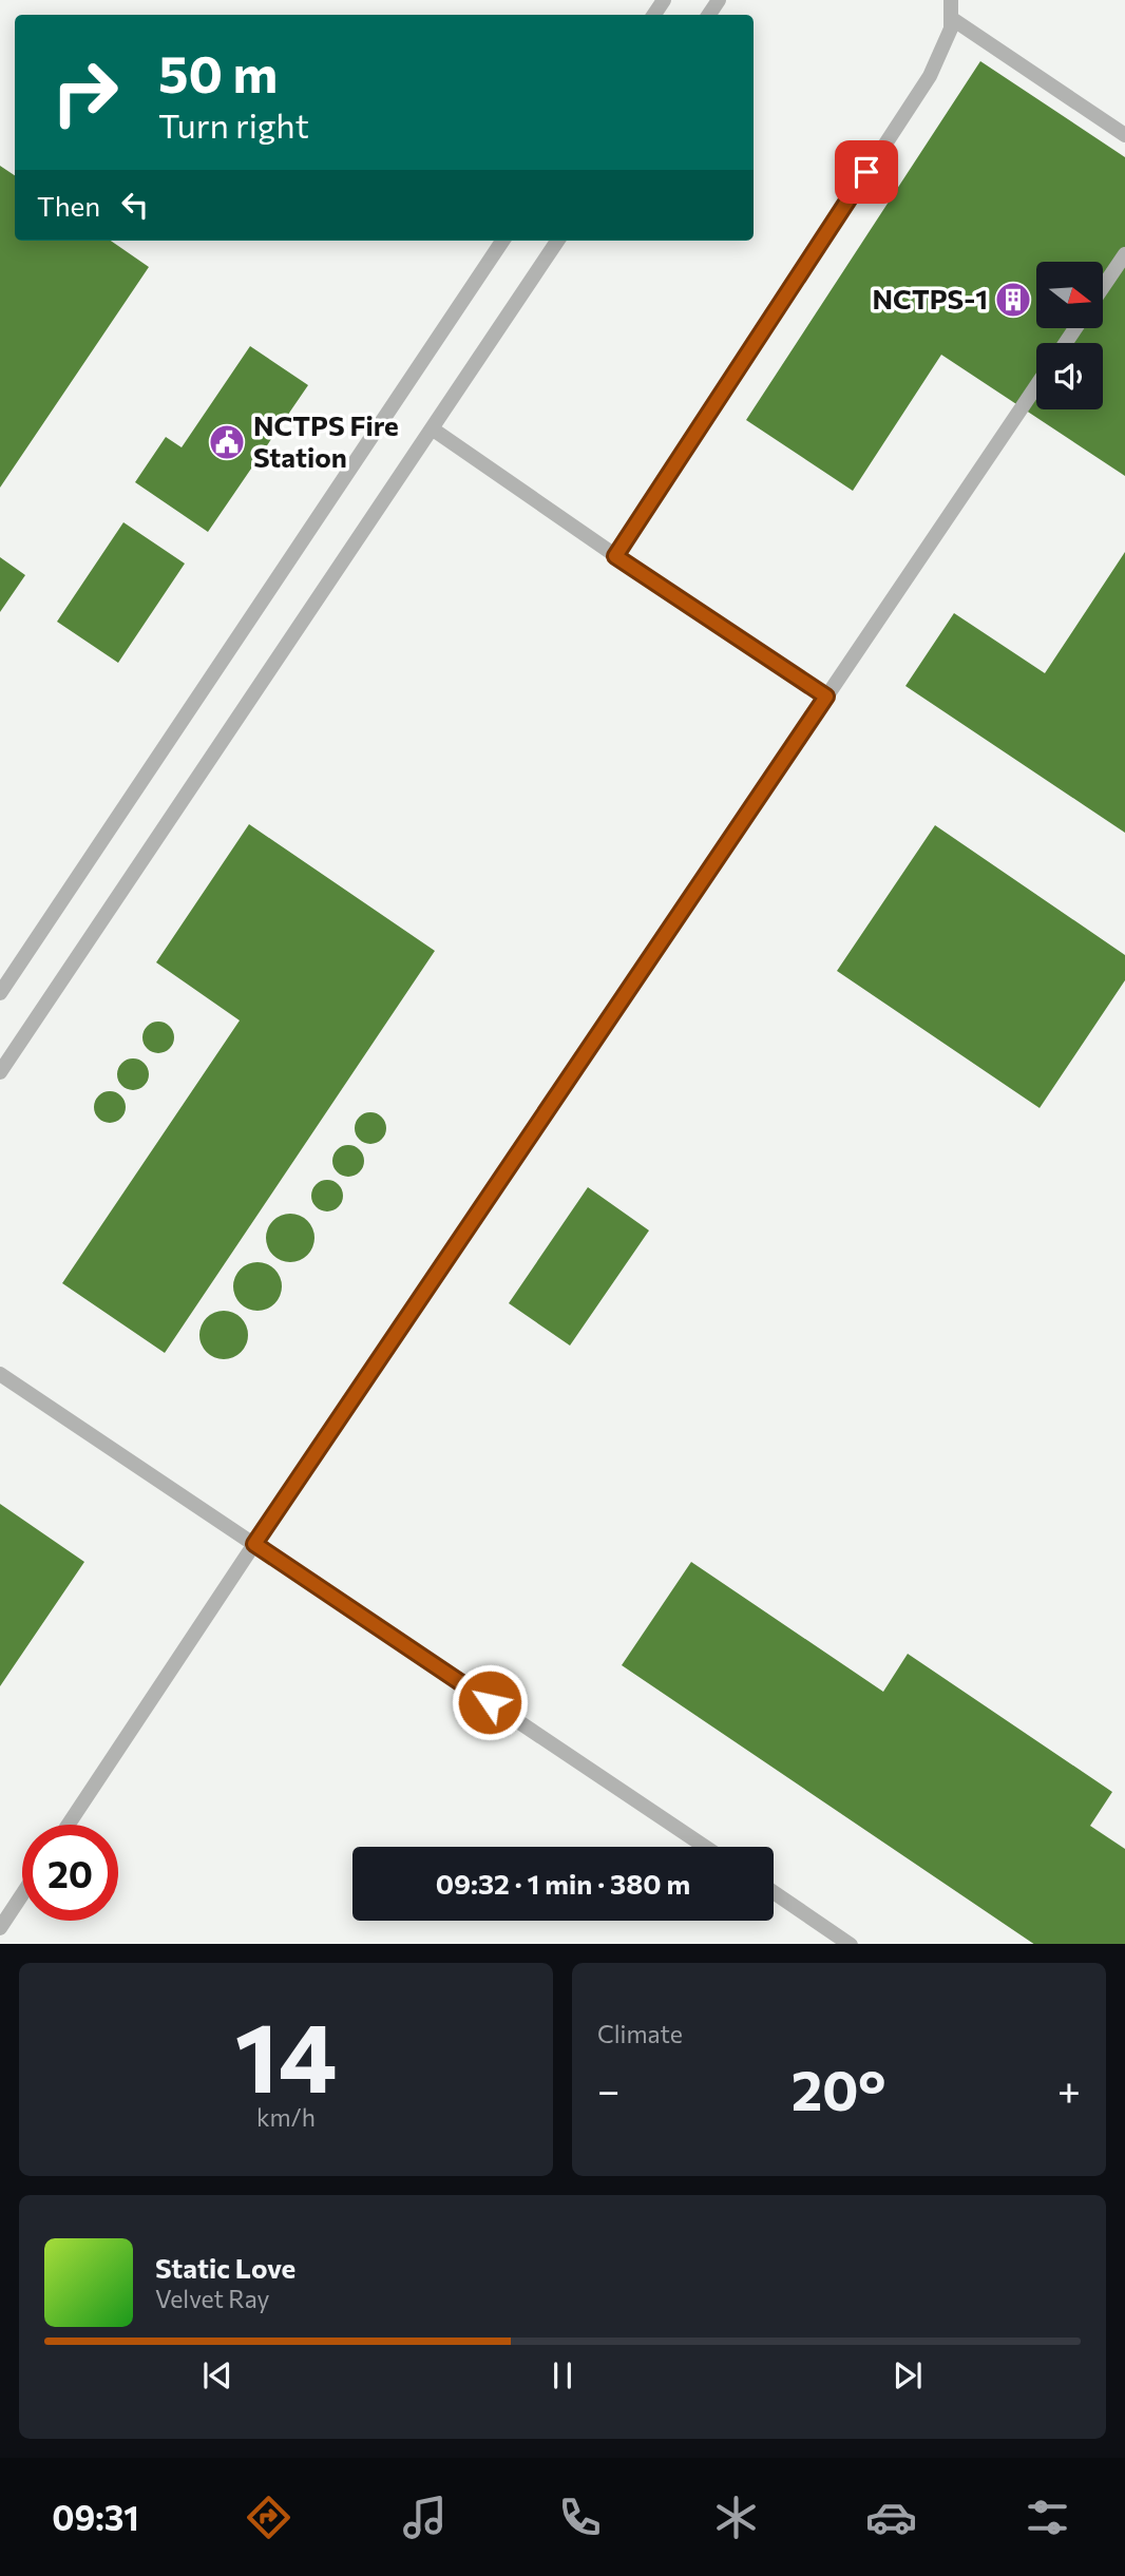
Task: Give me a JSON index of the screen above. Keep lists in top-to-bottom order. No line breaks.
{"places":{"building":["NCTPS-1"],"public building":["NCTPS Fire Station"]},"north":"right","page":{"turn":["50 m","Turn right"],"then":"Then","limit":"20","trip":"09:32 · 1 min · 380 m","tile":[["14","km/h"],"Climate"],"heat":["−","20°","+"],"song":["Static Love","Velvet Ray"],"tabs":"09:31"}}
